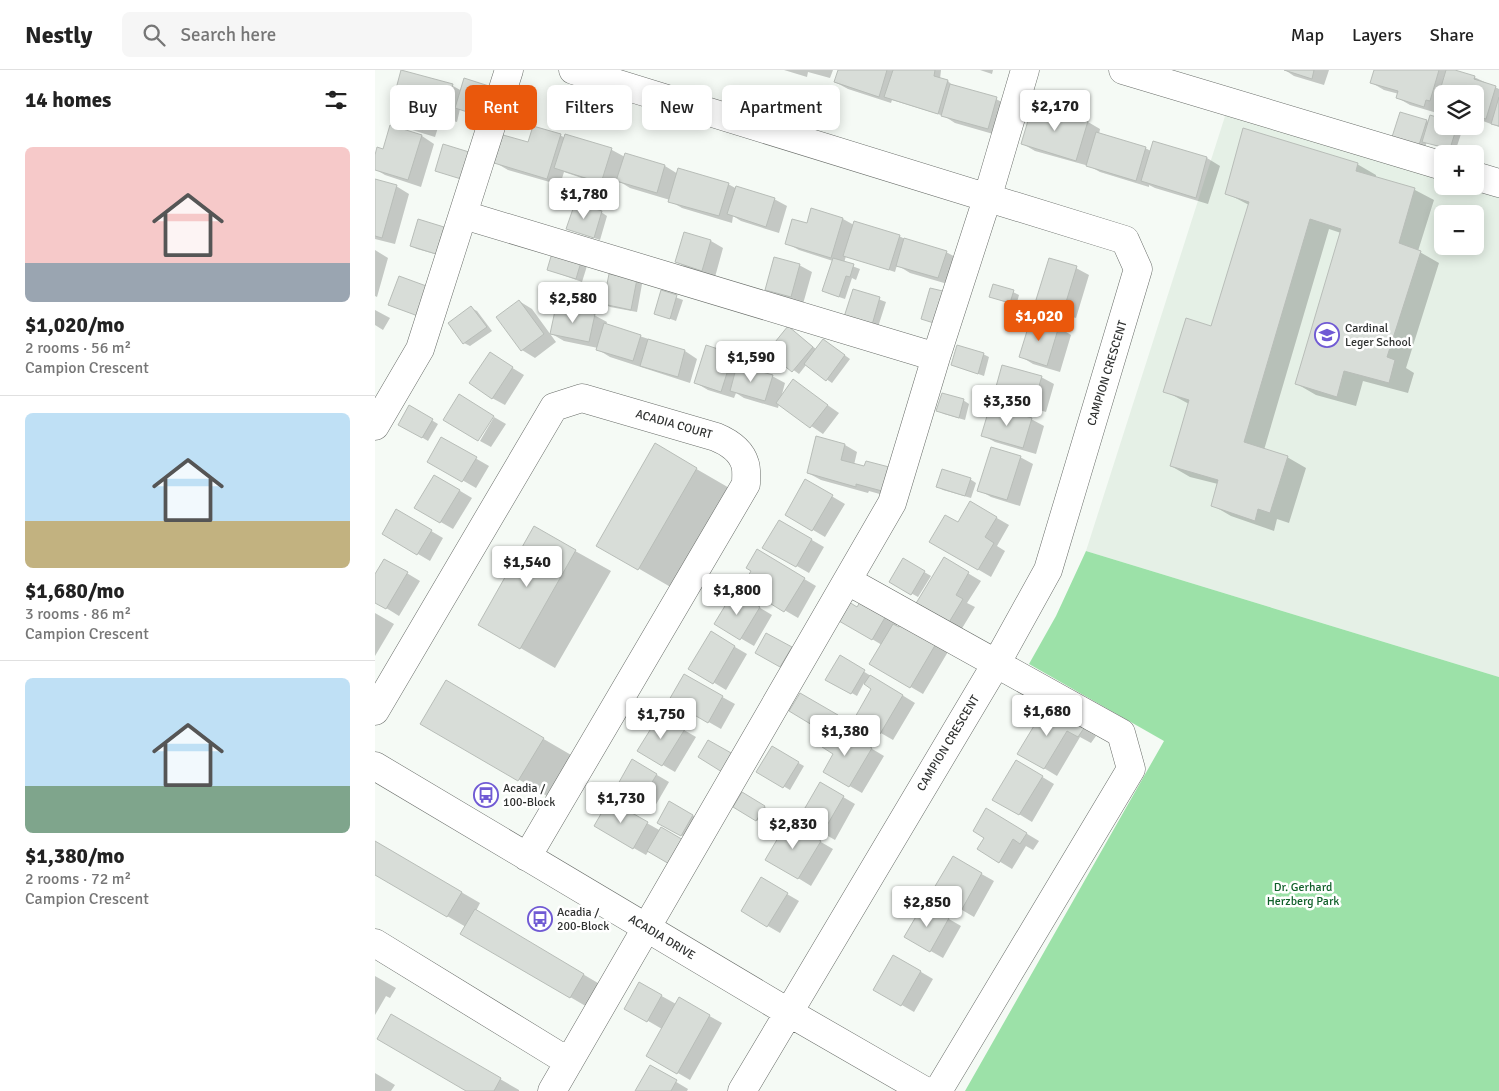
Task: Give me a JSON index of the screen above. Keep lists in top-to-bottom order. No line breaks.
{"streets":{"street":["CAMPION CRESCENT","ACADIA COURT","ACADIA DRIVE"]},"crossings":[["CAMPION CRESCENT","ACADIA DRIVE"],["ACADIA COURT","ACADIA DRIVE"]],"parks":["Dr. Gerhard Herzberg Park"],"places":{"school or university":["Cardinal Leger School"],"bus stop":["Acadia / 100-Block","Acadia / 200-Block"]},"page":{"header":"Nestly","search":"Search here","nav":["Map","Layers","Share"],"heading":"14 homes","map_buttons":["+","−"],"chip":["Buy","Rent","Filters","New","Apartment"],"price":["$2,170","$1,780","$2,580","$1,020","$1,590","$3,350","$1,540","$1,800","$1,680","$1,750","$1,380","$1,730","$2,830","$2,850"],"list":[{"name":"$1,020/mo","note":"2 rooms · 56 m² · Campion Crescent"},{"name":"$1,680/mo","note":"3 rooms · 86 m² · Campion Crescent"},{"name":"$1,380/mo","note":"2 rooms · 72 m² · Campion Crescent"}]}}
